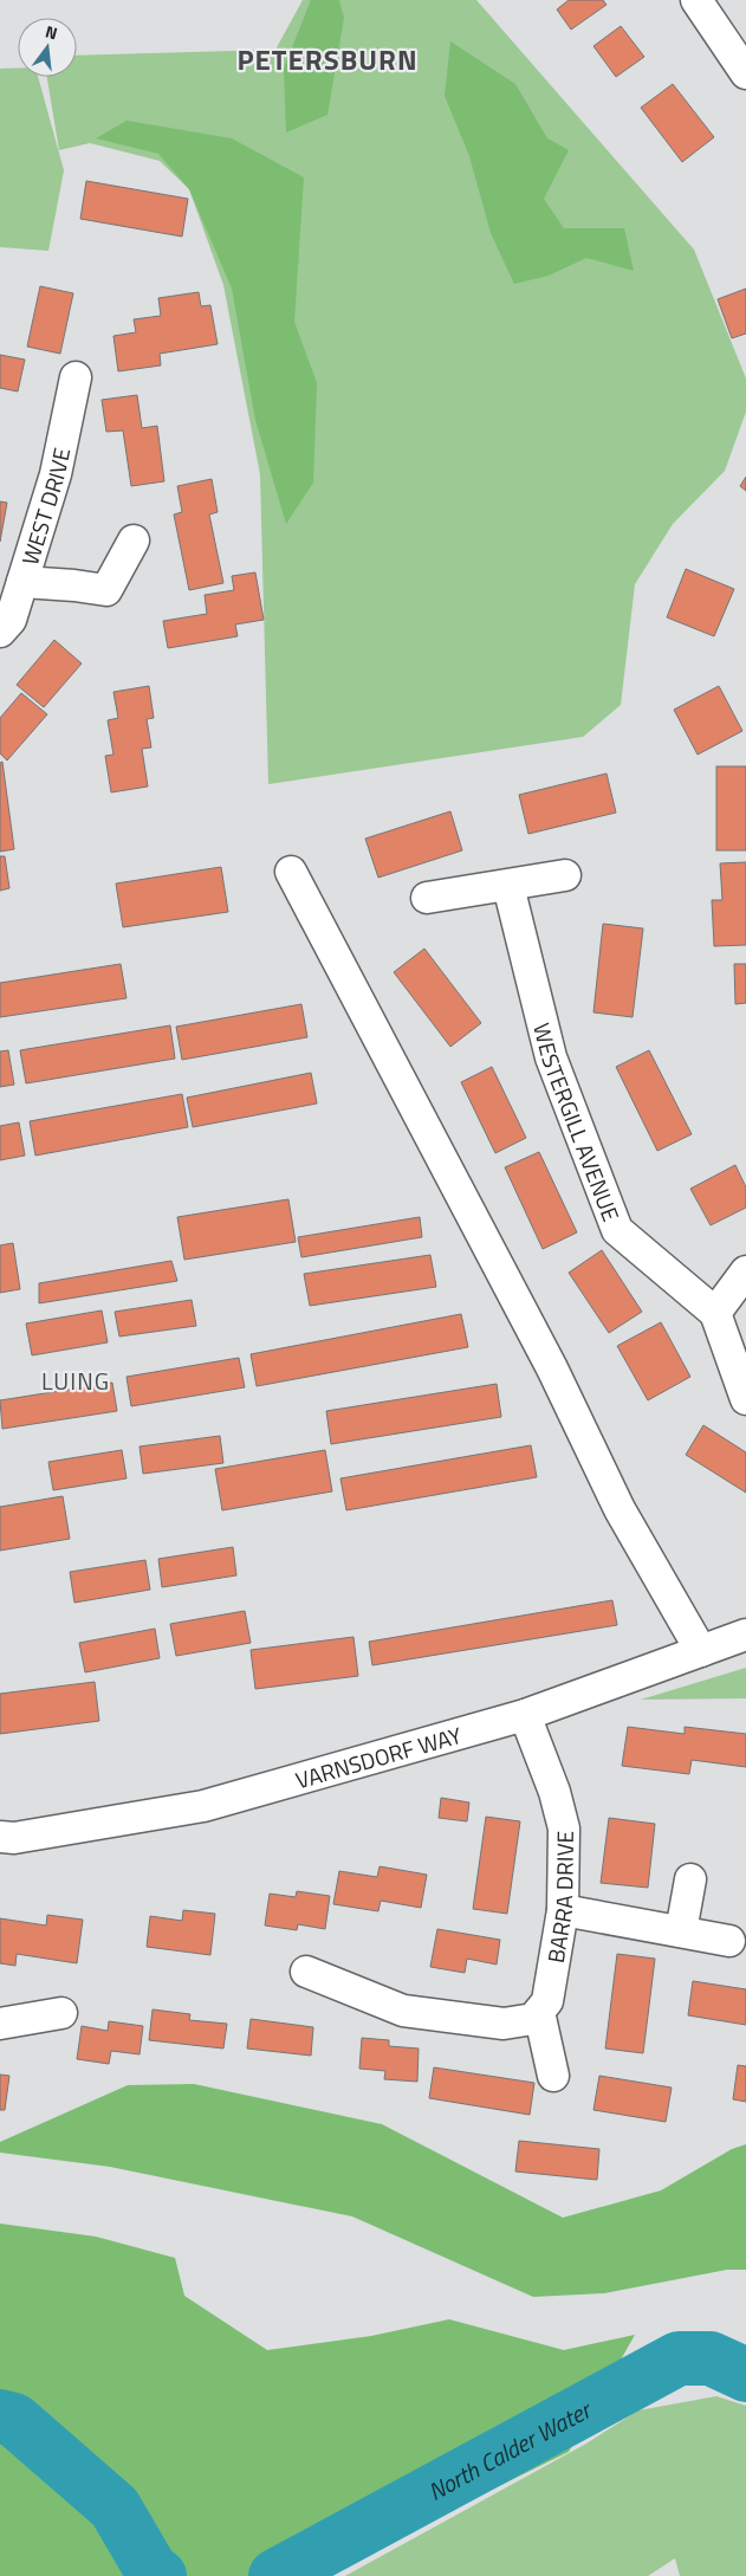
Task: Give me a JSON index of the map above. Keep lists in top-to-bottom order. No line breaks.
{"streets":{"street":["WEST DRIVE","WESTERGILL AVENUE","VARNSDORF WAY","BARRA DRIVE"]},"crossings":[["VARNSDORF WAY","BARRA DRIVE"]],"districts":["PETERSBURN","LUING"],"water":["North Calder Water"],"north":"top"}
